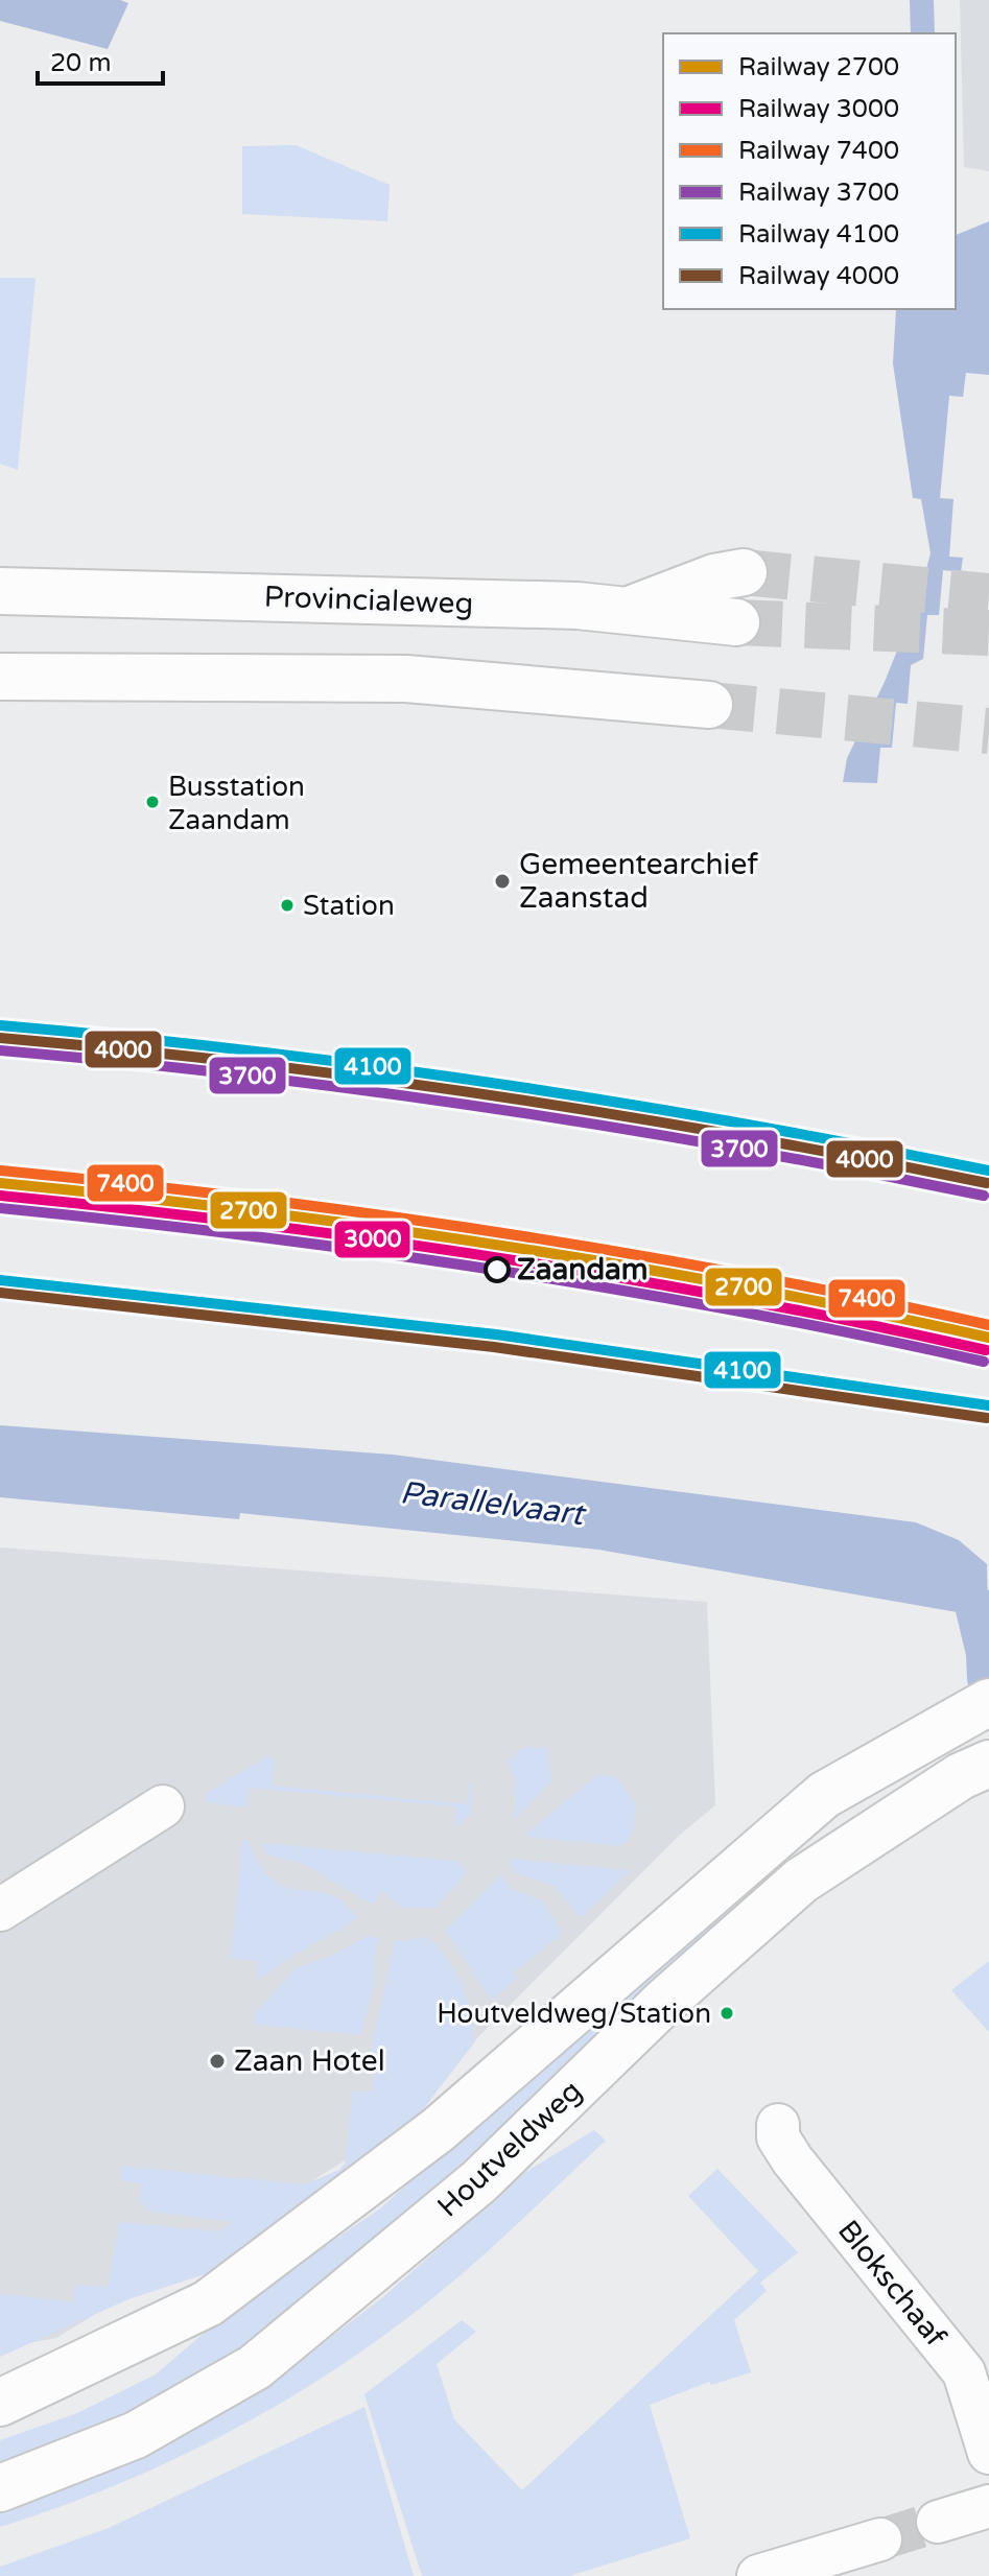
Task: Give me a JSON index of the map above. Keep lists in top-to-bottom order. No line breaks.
{"streets":{"street":["Provincialeweg","Houtveldweg","Blokschaaf"]},"water":["Parallelvaart"],"places":["Busstation Zaandam","Gemeentearchief Zaanstad","Station","Zaandam","Houtveldweg/Station","Zaan Hotel"],"lines":["rail line 4100","rail line 4000","rail line 3700","rail line 7400","rail line 2700","rail line 3000"],"legend":["Railway 2700","Railway 3000","Railway 7400","Railway 3700","Railway 4100","Railway 4000"],"scale_bar":"20 m"}
